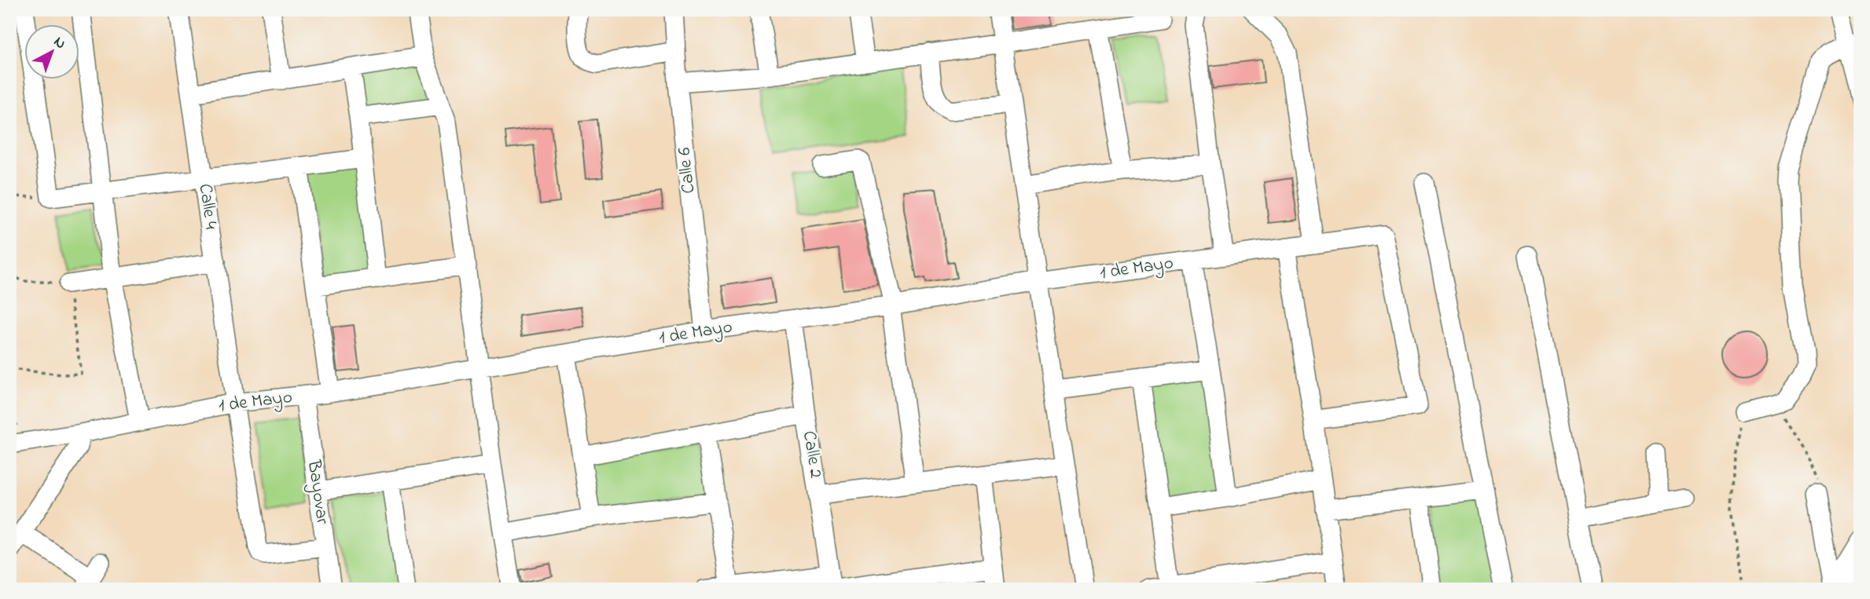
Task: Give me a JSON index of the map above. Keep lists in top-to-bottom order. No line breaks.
{"streets":{"street":["Calle 6","Calle 4","1 de Mayo","Calle 2","Bayovar"]},"crossings":[["Calle 6","1 de Mayo"],["Calle 4","1 de Mayo"],["Calle 4","Bayovar"],["1 de Mayo","Calle 2"],["1 de Mayo","Bayovar"]],"north":"top right"}
